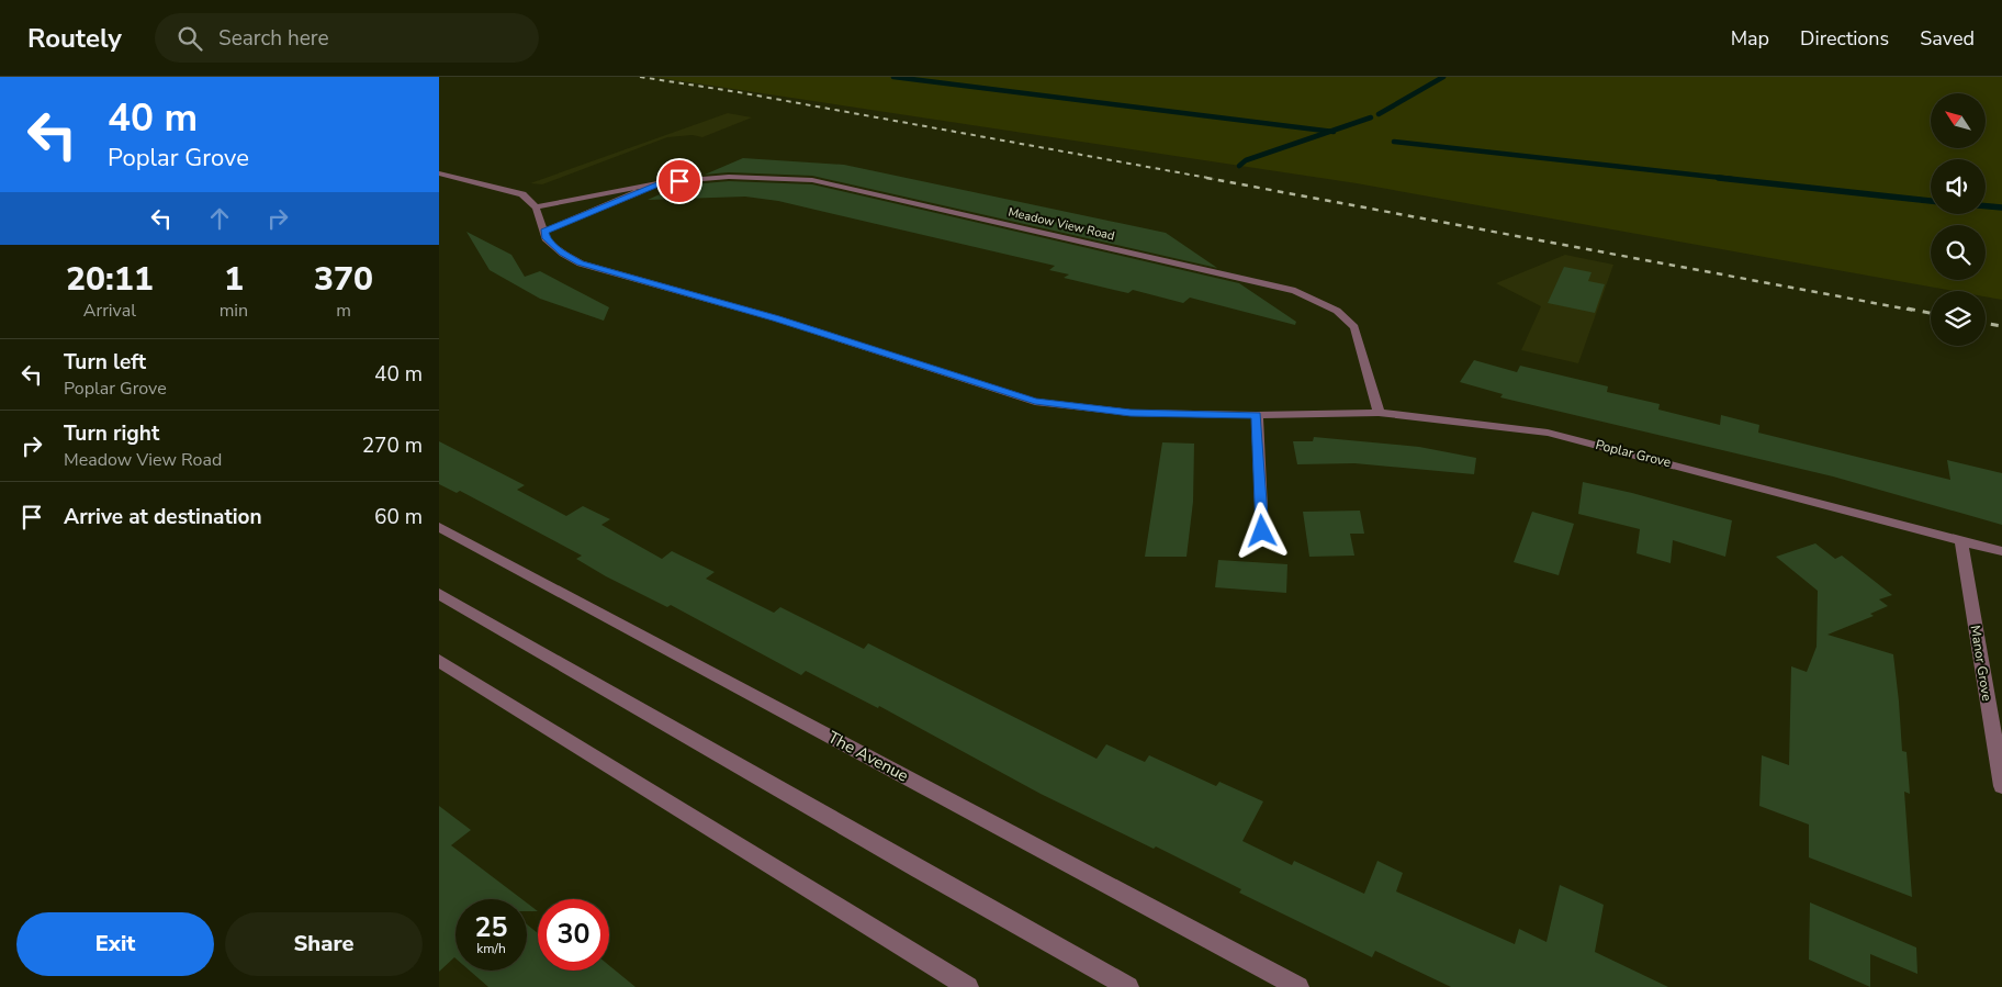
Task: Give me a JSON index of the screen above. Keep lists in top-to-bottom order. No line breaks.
{"streets":{"street":["Meadow View Road","Poplar Grove","Manor Grove","The Avenue"]},"crossings":[["Meadow View Road","Poplar Grove"],["Poplar Grove","Manor Grove"]],"north":"top left","page":{"header":"Routely","search":"Search here","nav":["Map","Directions","Saved"],"turn":["40 m","Poplar Grove"],"eta":["20:11","Arrival","1","min","370","m"],"list":[{"name":"Turn left","note":"Poplar Grove","value":"40 m"},{"name":"Turn right","note":"Meadow View Road","value":"270 m"},{"name":"Arrive at destination","value":"60 m"}],"speed":"25 km/h","limit":"30","buttons":["Exit","Share"]}}
